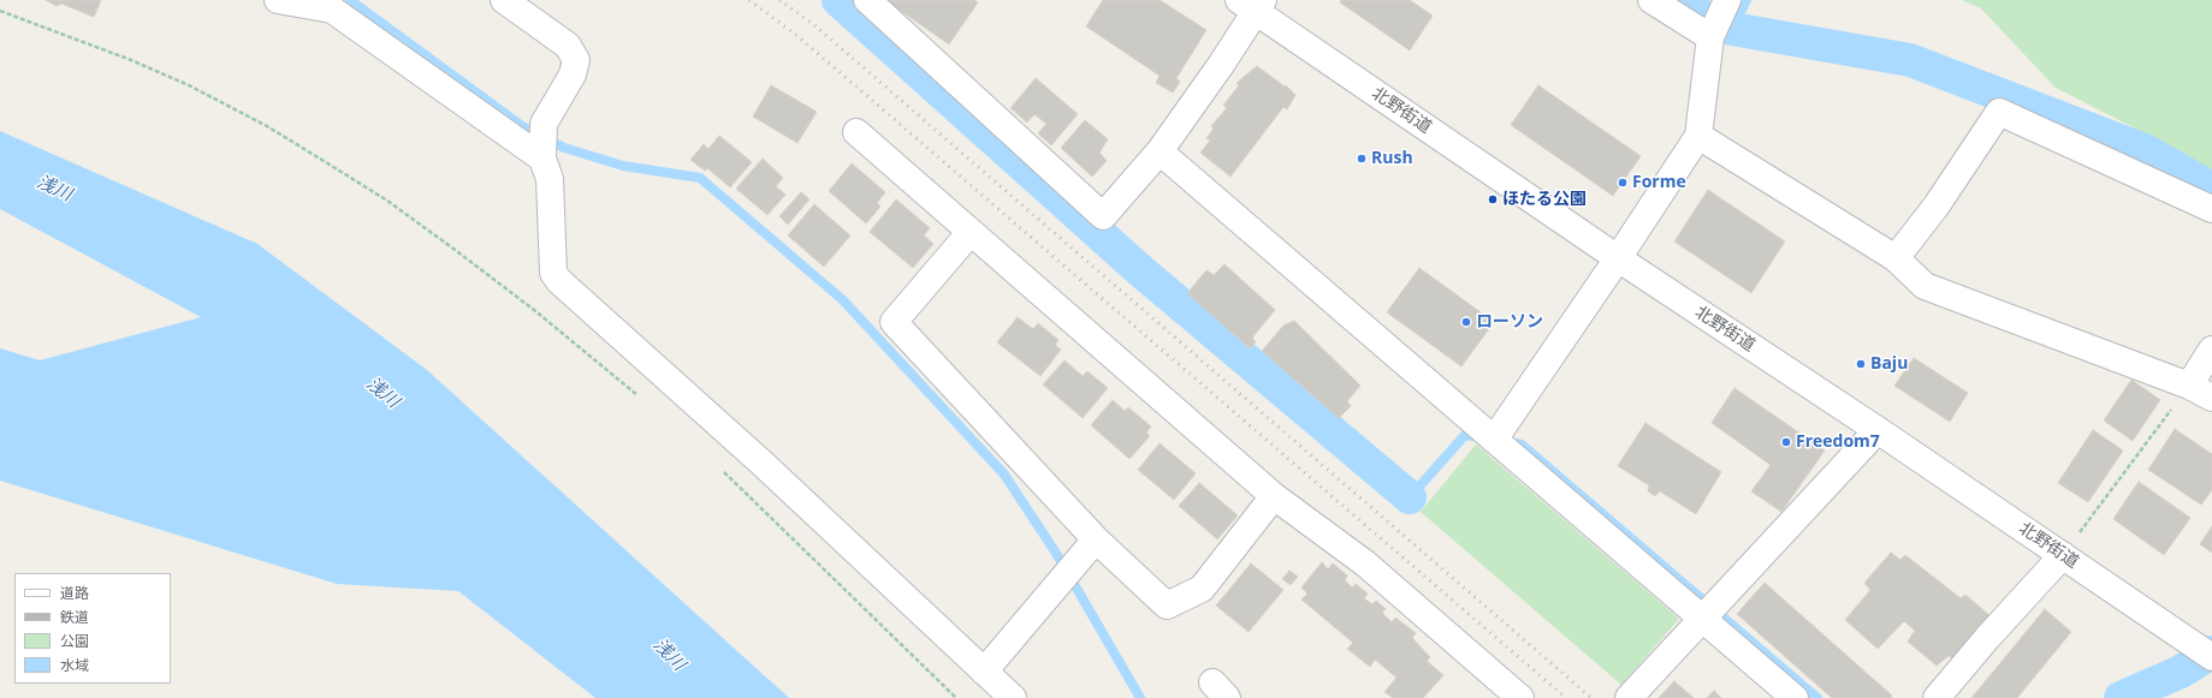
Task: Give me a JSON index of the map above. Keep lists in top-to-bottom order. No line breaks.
{"streets":{"street":["北野街道"]},"water":["浅川"],"places":["Rush","Forme","ほたる公園","ローソン","Baju","Freedom7"],"legend":["道路","鉄道","公園","水域"]}
